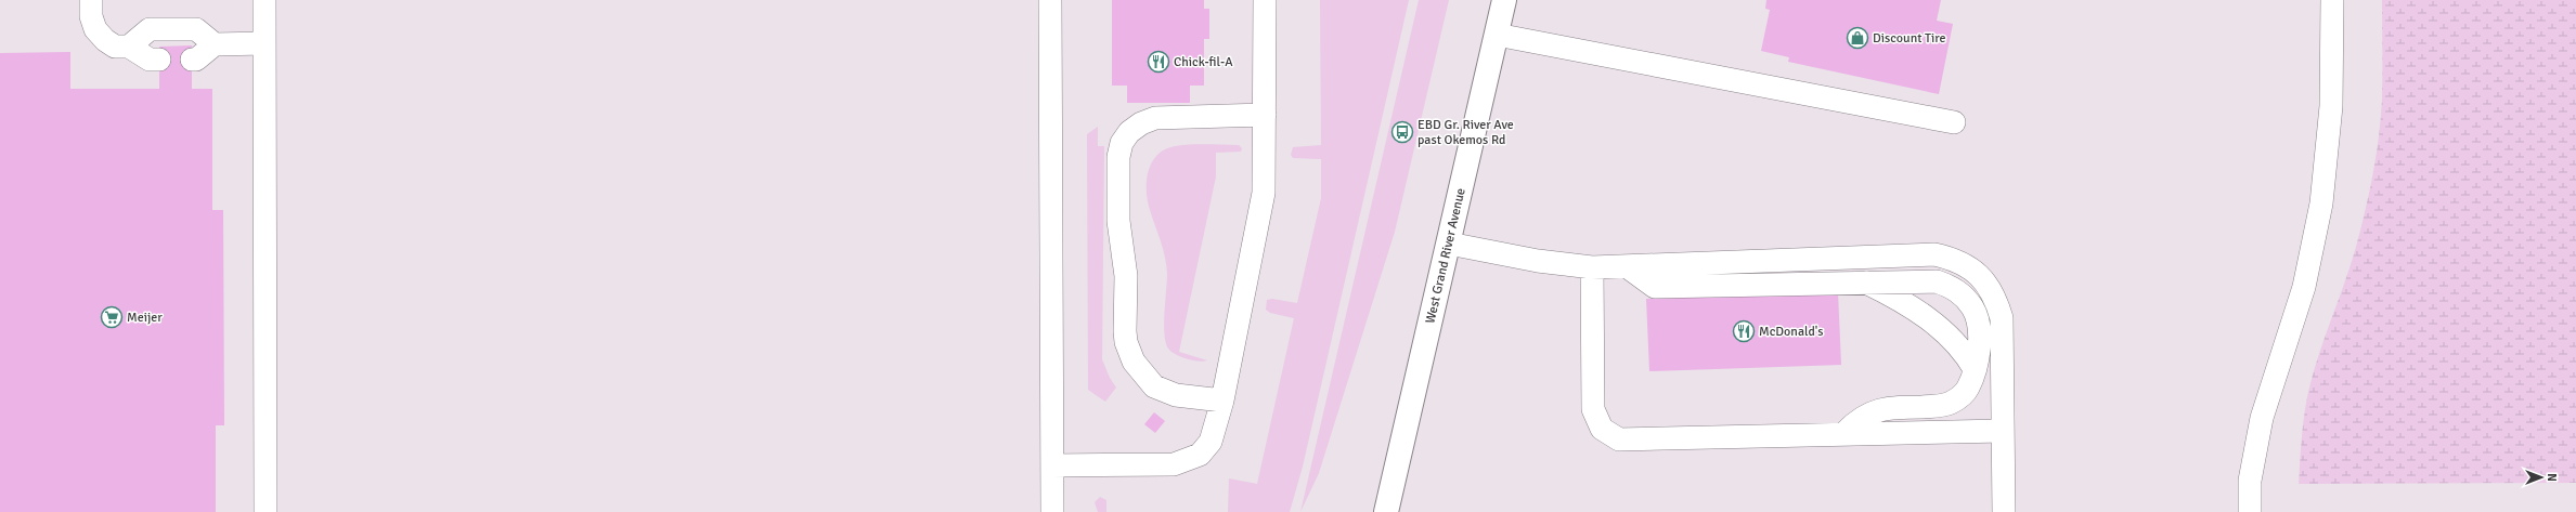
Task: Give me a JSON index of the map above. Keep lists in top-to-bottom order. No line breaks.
{"streets":{"main road":["West Grand River Avenue"]},"places":{"shop":["Discount Tire"],"restaurant":["Chick-fil-A","McDonald's"],"bus stop":["EBD Gr. River Ave past Okemos Rd"],"supermarket":["Meijer"]},"north":"right"}
